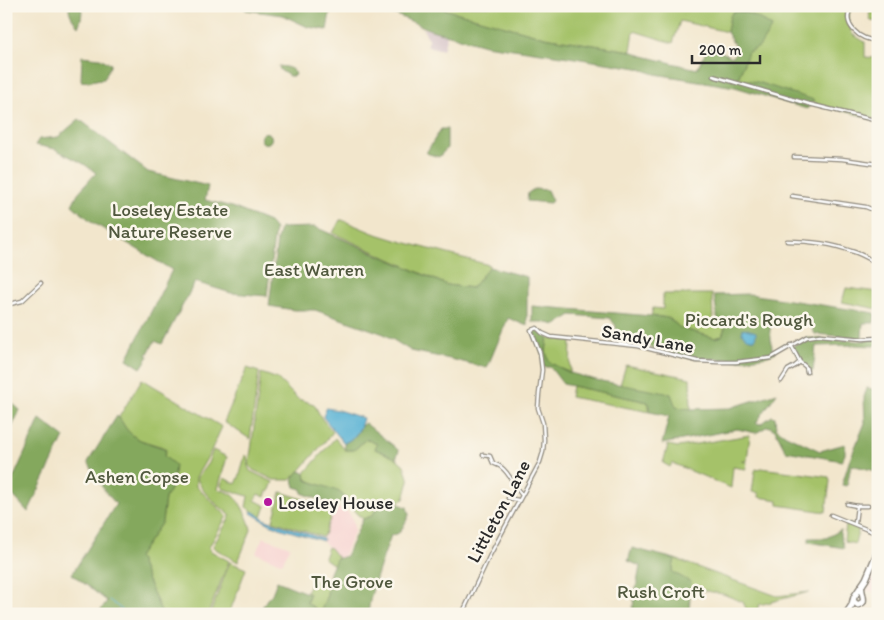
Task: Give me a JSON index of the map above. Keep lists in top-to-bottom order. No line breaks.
{"streets":{"street":["Sandy Lane","Littleton Lane"]},"crossings":[["Sandy Lane","Littleton Lane"]],"parks":["Loseley Estate Nature Reserve","East Warren","Piccard's Rough","Ashen Copse","The Grove","Rush Croft"],"places":["Loseley House"],"scale_bar":"200 m"}
